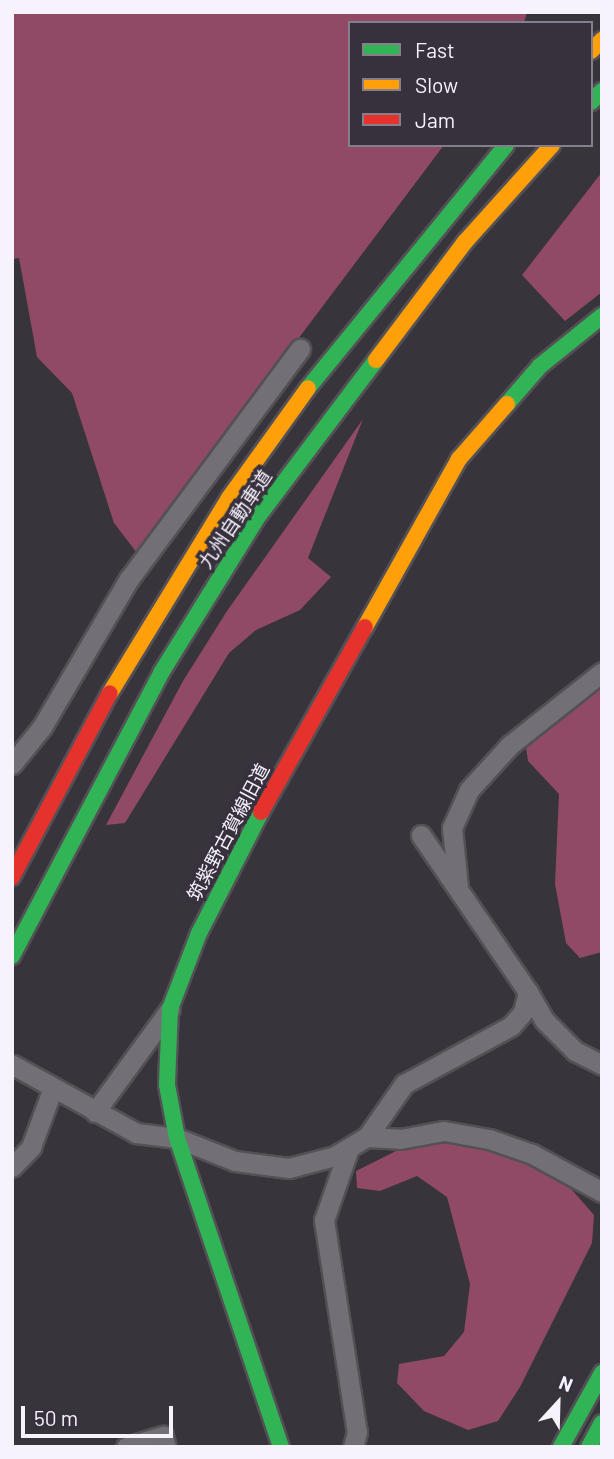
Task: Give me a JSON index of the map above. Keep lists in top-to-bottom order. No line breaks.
{"streets":{"main road":["九州自動車道","筑紫野古賀線旧道"]},"legend":["Fast","Slow","Jam"],"scale_bar":"50 m","north":"top"}
